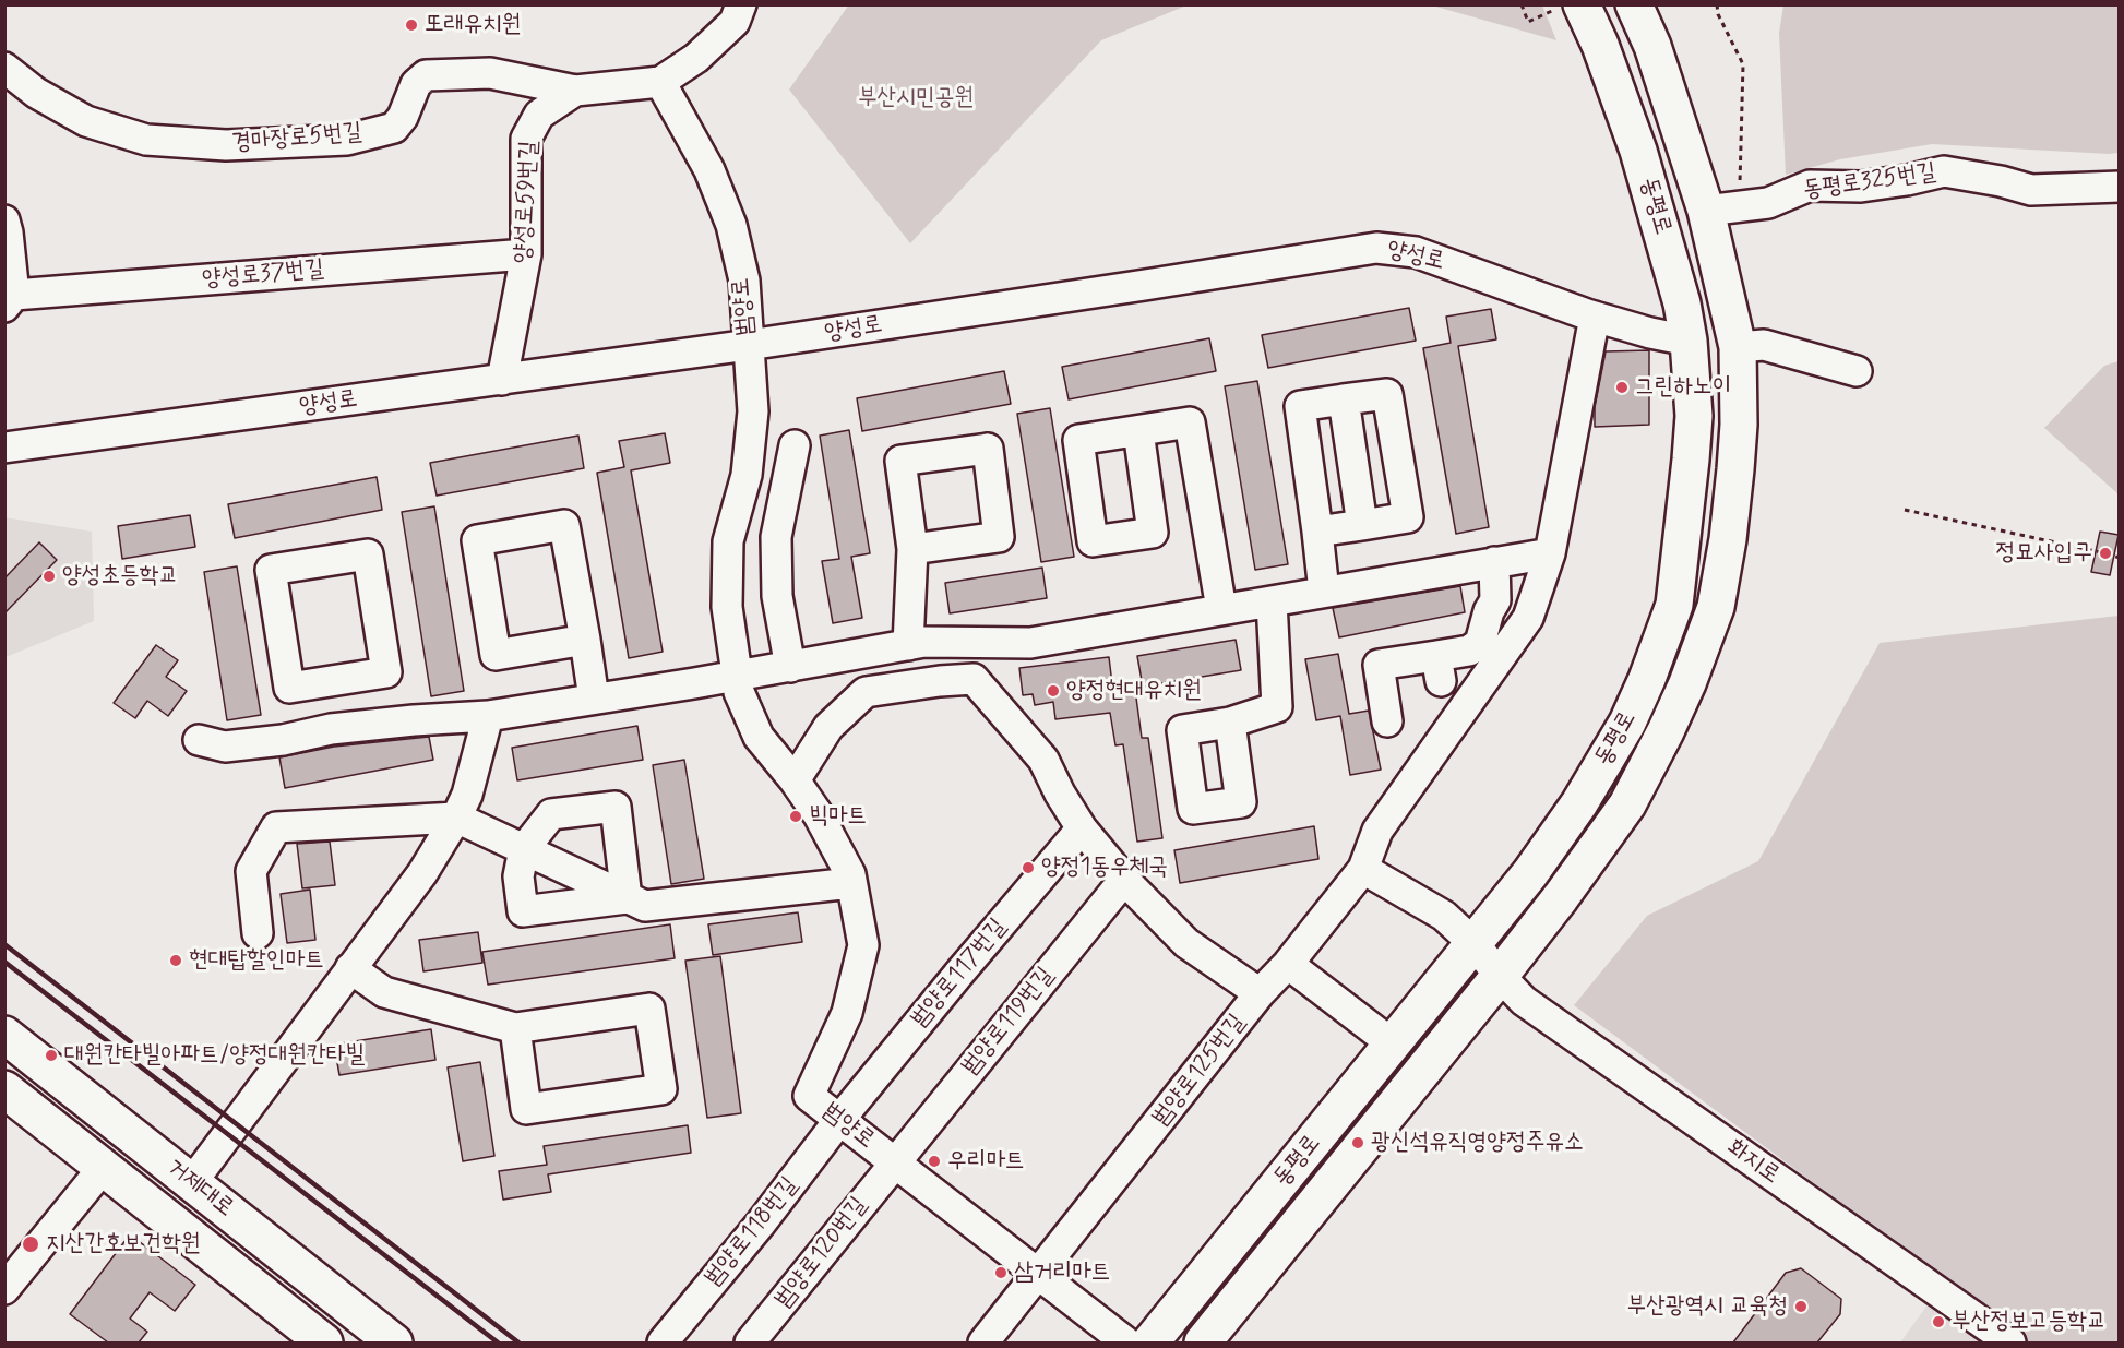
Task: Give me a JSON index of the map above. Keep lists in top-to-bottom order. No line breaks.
{"streets":{"main road":["동평로","거제대로"],"street":["경마장로5번길","동평로325번길","양성로59번길","양성로","양성로37번길","범양로","범양로117번길","범양로119번길","범양로125번길","화지로","범양로118번길","범양로120번길"]},"crossings":[["경마장로5번길","양성로59번길"],["동평로325번길","동평로"],["양성로59번길","양성로"],["양성로59번길","양성로37번길"],["양성로59번길","범양로"],["동평로","양성로"],["동평로","화지로"],["양성로","범양로"],["양성로","범양로125번길"],["범양로","범양로117번길"],["범양로","범양로119번길"],["범양로","범양로125번길"],["범양로","범양로118번길"],["범양로","범양로120번길"],["범양로117번길","범양로118번길"],["범양로119번길","범양로120번길"],["범양로125번길","화지로"]],"parks":["부산시민공원"],"places":["또래유치원","그린하노이","정묘사입구","양성초등학교","양정현대유치원","빅마트","양정1동우체국","현대탑할인마트","대원칸타빌아파트/양정대원칸타빌","광신석유직영양정주유소","우리마트","지산간호보건학원","삼거리마트","부산광역시 교육청","부산정보고등학교"]}
